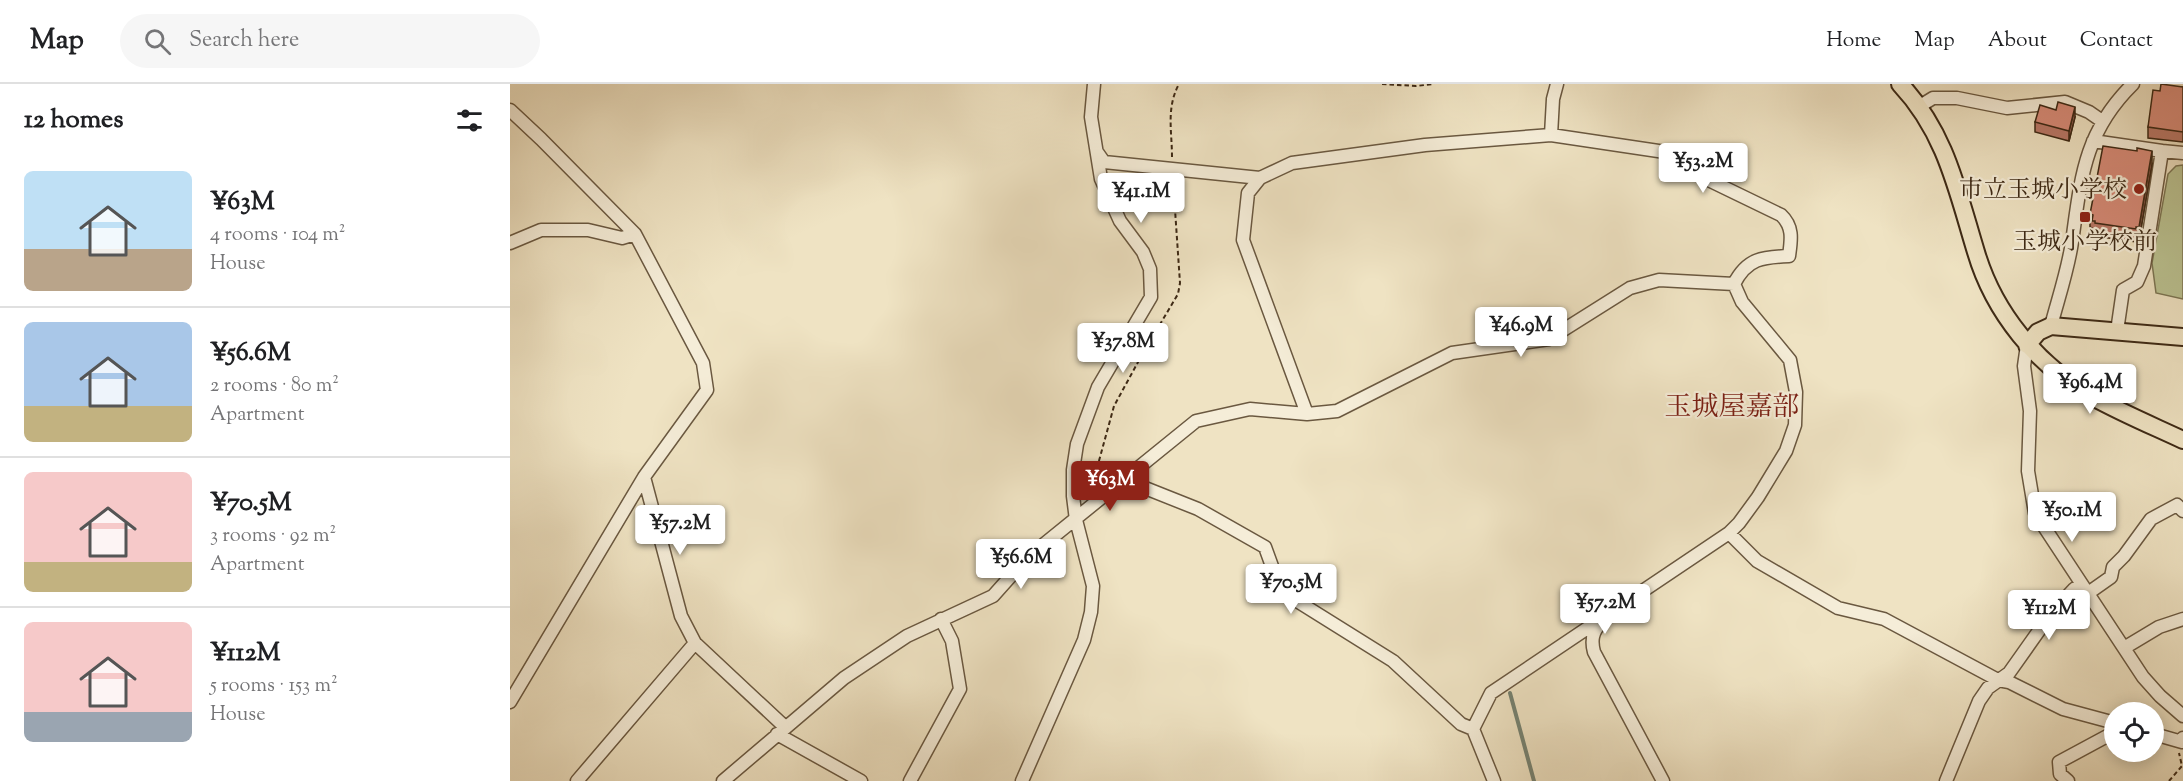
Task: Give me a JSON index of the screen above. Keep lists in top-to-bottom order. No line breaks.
{"districts":["玉城屋嘉部"],"places":{"other":["市立玉城小学校"],"transit":["玉城小学校前"]},"page":{"header":"Map","search":"Search here","nav":["Home","Map","About","Contact"],"heading":"12 homes","price":["¥53.2M","¥41.1M","¥46.9M","¥37.8M","¥96.4M","¥63M","¥50.1M","¥57.2M","¥56.6M","¥70.5M","¥57.2M","¥112M"],"list":[{"name":"¥63M","note":"4 rooms · 104 m² · House"},{"name":"¥56.6M","note":"2 rooms · 80 m² · Apartment"},{"name":"¥70.5M","note":"3 rooms · 92 m² · Apartment"},{"name":"¥112M","note":"5 rooms · 153 m² · House"}]}}
